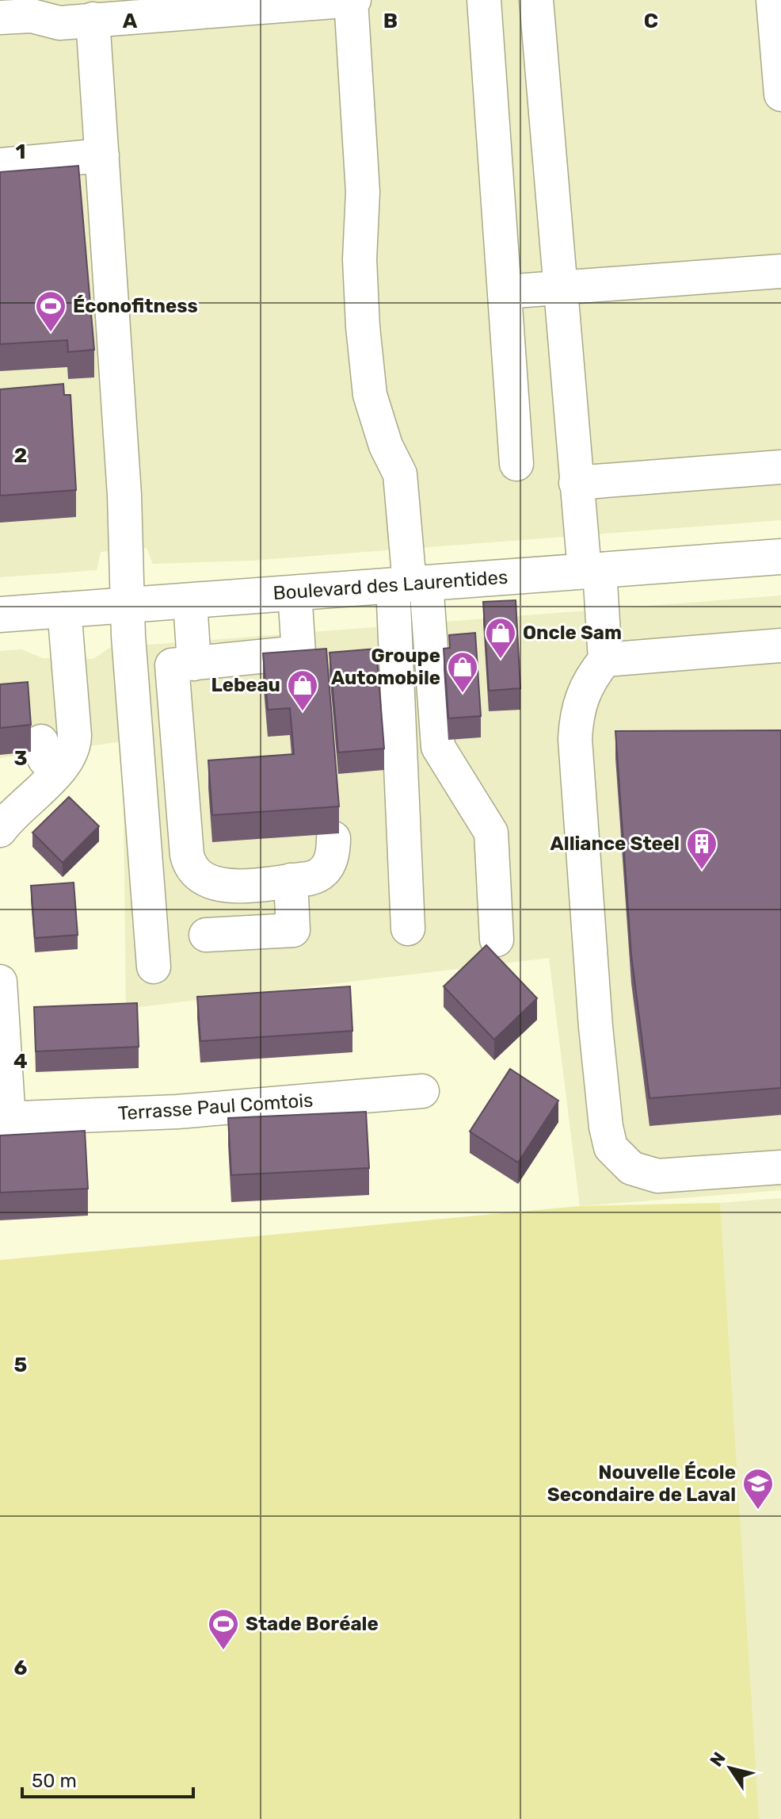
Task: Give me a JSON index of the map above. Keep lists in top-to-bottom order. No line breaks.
{"streets":{"main road":["Boulevard des Laurentides"],"street":["Terrasse Paul Comtois"]},"places":{"sports":["Éconofitness","Stade Boréale"],"shop":["Oncle Sam","Groupe Automobile","Lebeau"],"building":["Alliance Steel"],"school or university":["Nouvelle École Secondaire de Laval"]},"scale_bar":"50 m","north":"top left","grid":{"columns":["A","B","C"],"rows":["1","2","3","4","5","6"]}}
